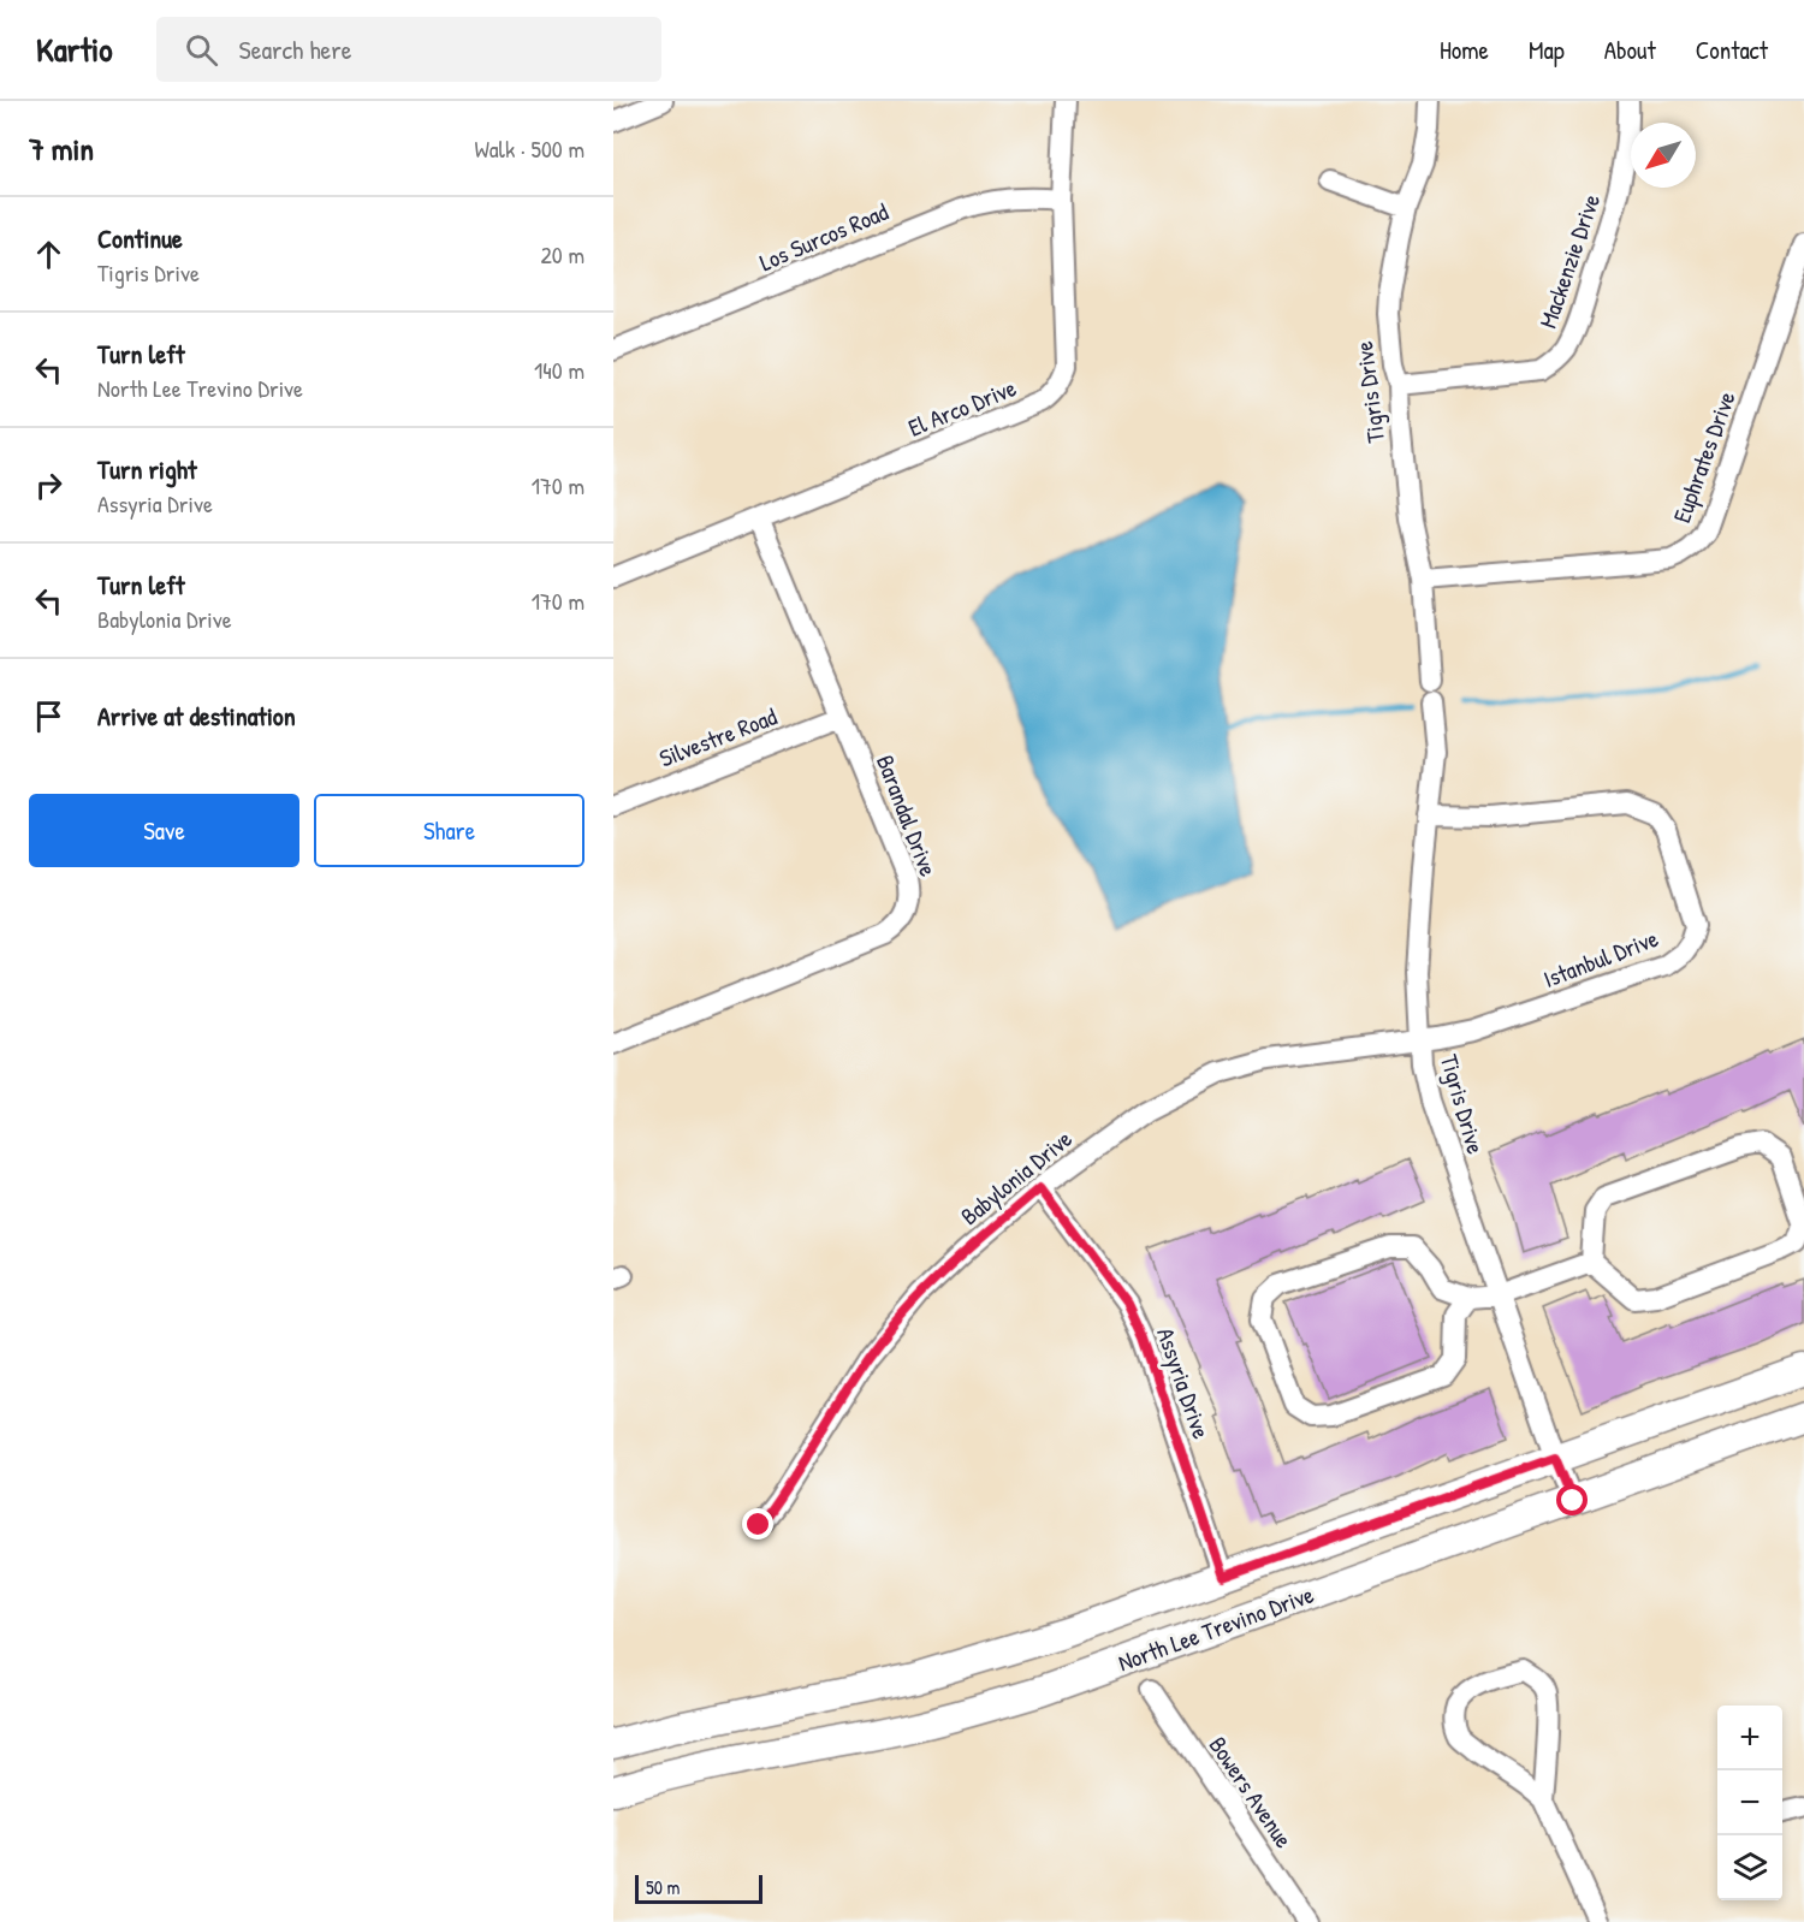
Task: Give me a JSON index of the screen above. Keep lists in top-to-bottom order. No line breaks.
{"streets":{"main road":["North Lee Trevino Drive"],"street":["Los Surcos Road","Mackenzie Drive","Tigris Drive","El Arco Drive","Euphrates Drive","Silvestre Road","Barandal Drive","Istanbul Drive","Babylonia Drive","Assyria Drive","Bowers Avenue"]},"crossings":[["Los Surcos Road","El Arco Drive"],["Mackenzie Drive","Tigris Drive"],["Tigris Drive","Euphrates Drive"],["Tigris Drive","Istanbul Drive"],["Tigris Drive","Babylonia Drive"],["Tigris Drive","North Lee Trevino Drive"],["El Arco Drive","Barandal Drive"],["Silvestre Road","Barandal Drive"],["Istanbul Drive","Babylonia Drive"],["Babylonia Drive","Assyria Drive"],["Assyria Drive","North Lee Trevino Drive"]],"scale_bar":"50 m","north":"bottom left","page":{"header":"Kartio","search":"Search here","nav":["Home","Map","About","Contact"],"heading":["7 min","Walk · 500 m"],"list":[["Continue","Tigris Drive","20 m"],["Turn left","North Lee Trevino Drive","140 m"],["Turn right","Assyria Drive","170 m"],["Turn left","Babylonia Drive","170 m"],"Arrive at destination"],"buttons":["Save","Share"],"map_buttons":["+","−"],"scale":"50 m"}}
